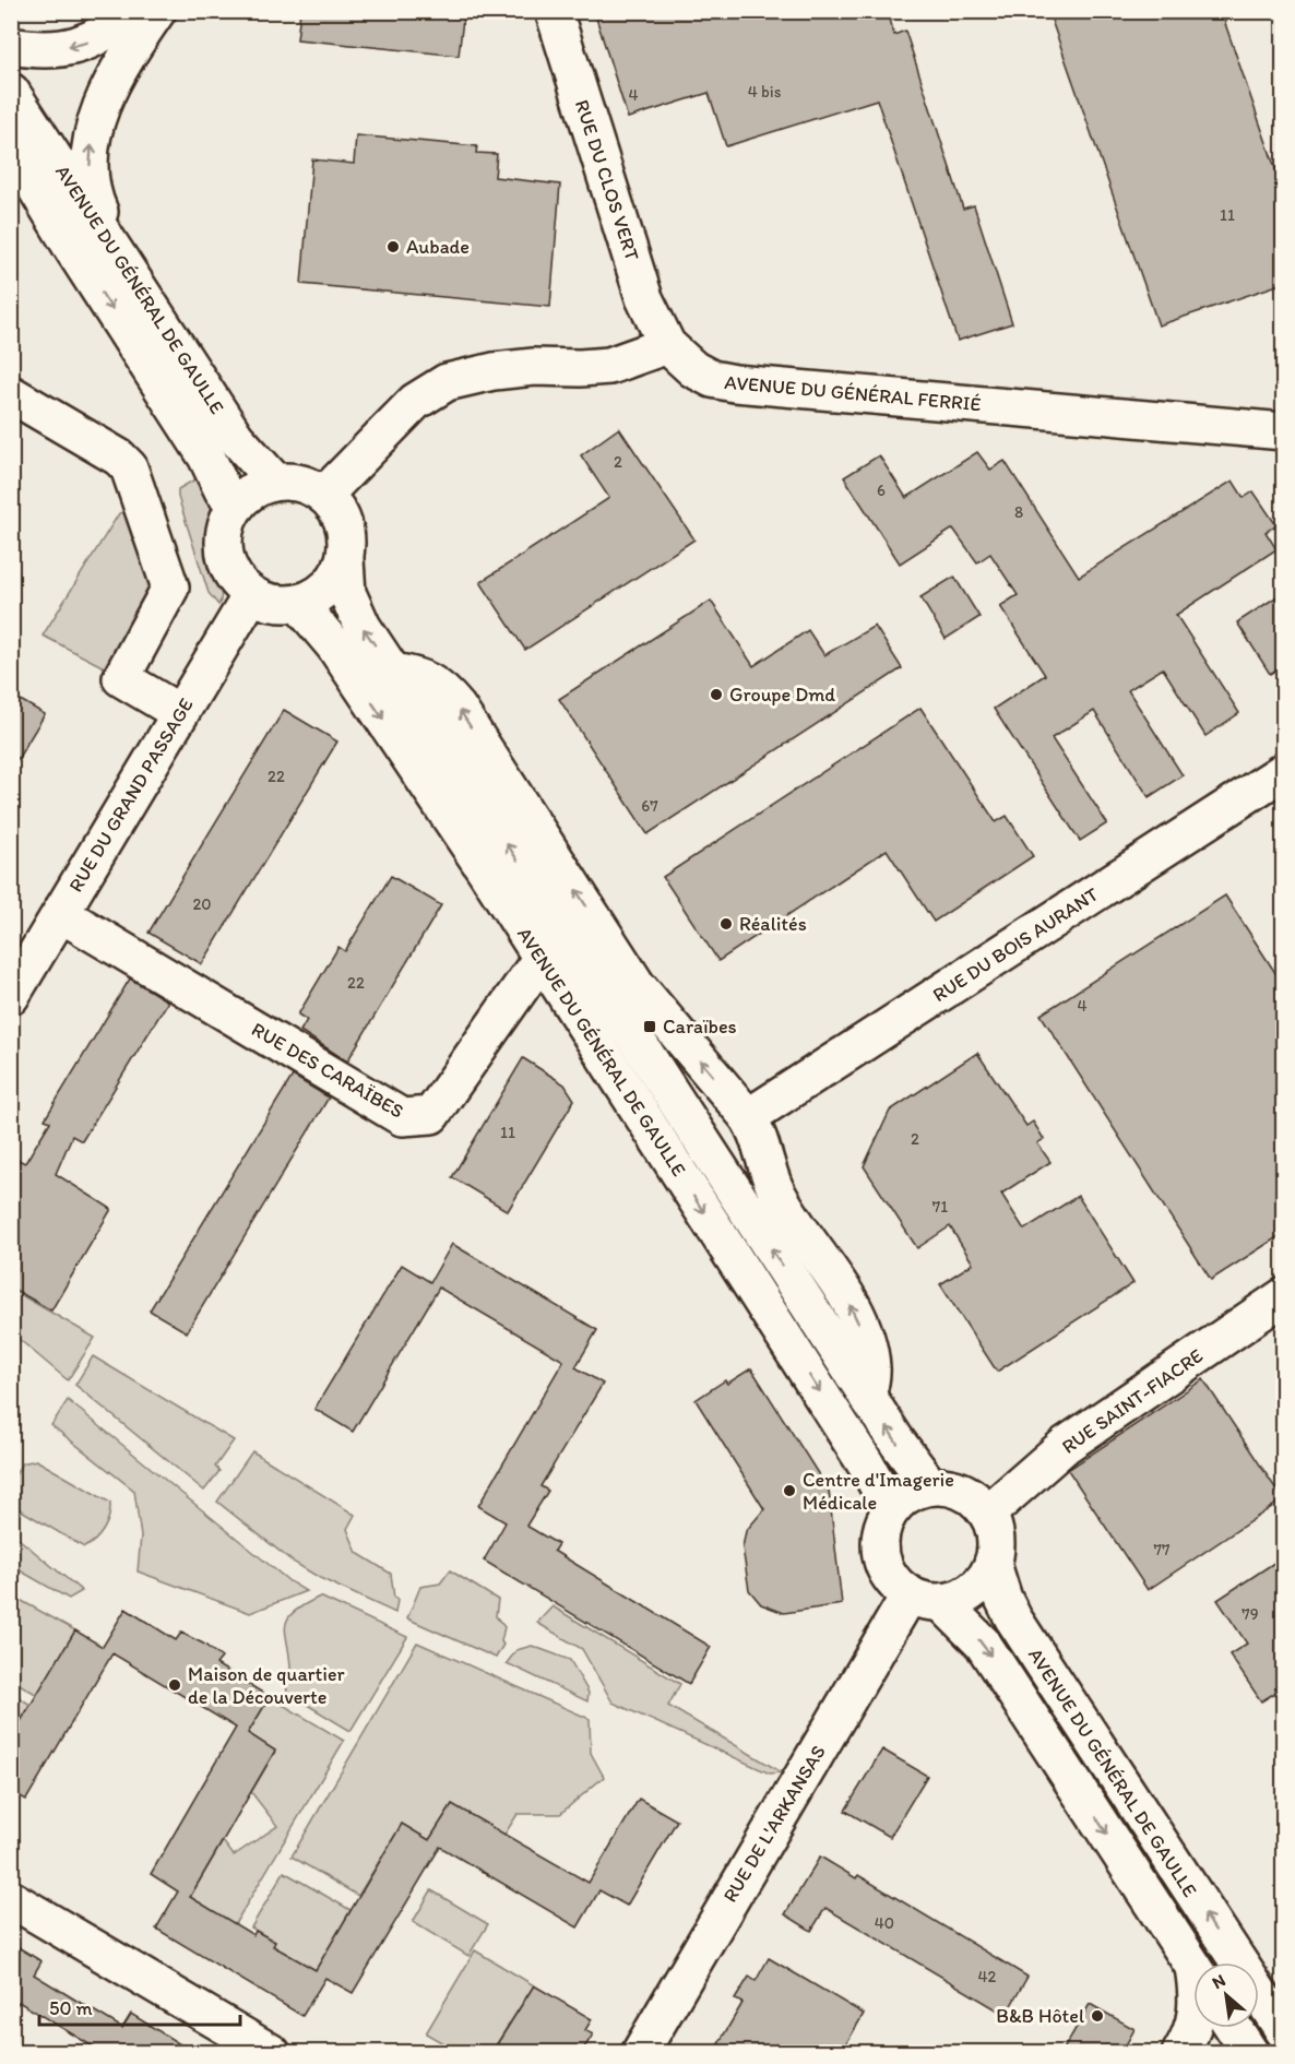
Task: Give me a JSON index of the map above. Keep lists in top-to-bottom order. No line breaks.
{"streets":{"street":["RUE DU CLOS VERT","AVENUE DU GÉNÉRAL DE GAULLE","AVENUE DU GÉNÉRAL FERRIÉ","RUE DU GRAND PASSAGE","RUE DU BOIS AURANT","RUE DES CARAÏBES","RUE SAINT-FIACRE","RUE DE L'ARKANSAS"]},"crossings":[["RUE DU CLOS VERT","AVENUE DU GÉNÉRAL FERRIÉ"],["AVENUE DU GÉNÉRAL DE GAULLE","RUE DU GRAND PASSAGE"],["AVENUE DU GÉNÉRAL DE GAULLE","RUE DES CARAÏBES"],["AVENUE DU GÉNÉRAL DE GAULLE","RUE SAINT-FIACRE"],["AVENUE DU GÉNÉRAL DE GAULLE","RUE DE L'ARKANSAS"],["RUE DU GRAND PASSAGE","RUE DES CARAÏBES"],["RUE SAINT-FIACRE","RUE DE L'ARKANSAS"]],"places":{"other":["Aubade","Groupe Dmd","Réalités","Centre d'Imagerie Médicale","Maison de quartier de la Découverte","B&B Hôtel"],"transit":["Caraïbes"]},"house_numbers":["4 bis","4","11","2","6","8","22","67","20","22","4","11","2","71","77","79","40","42"],"scale_bar":"50 m","north":"top left"}
